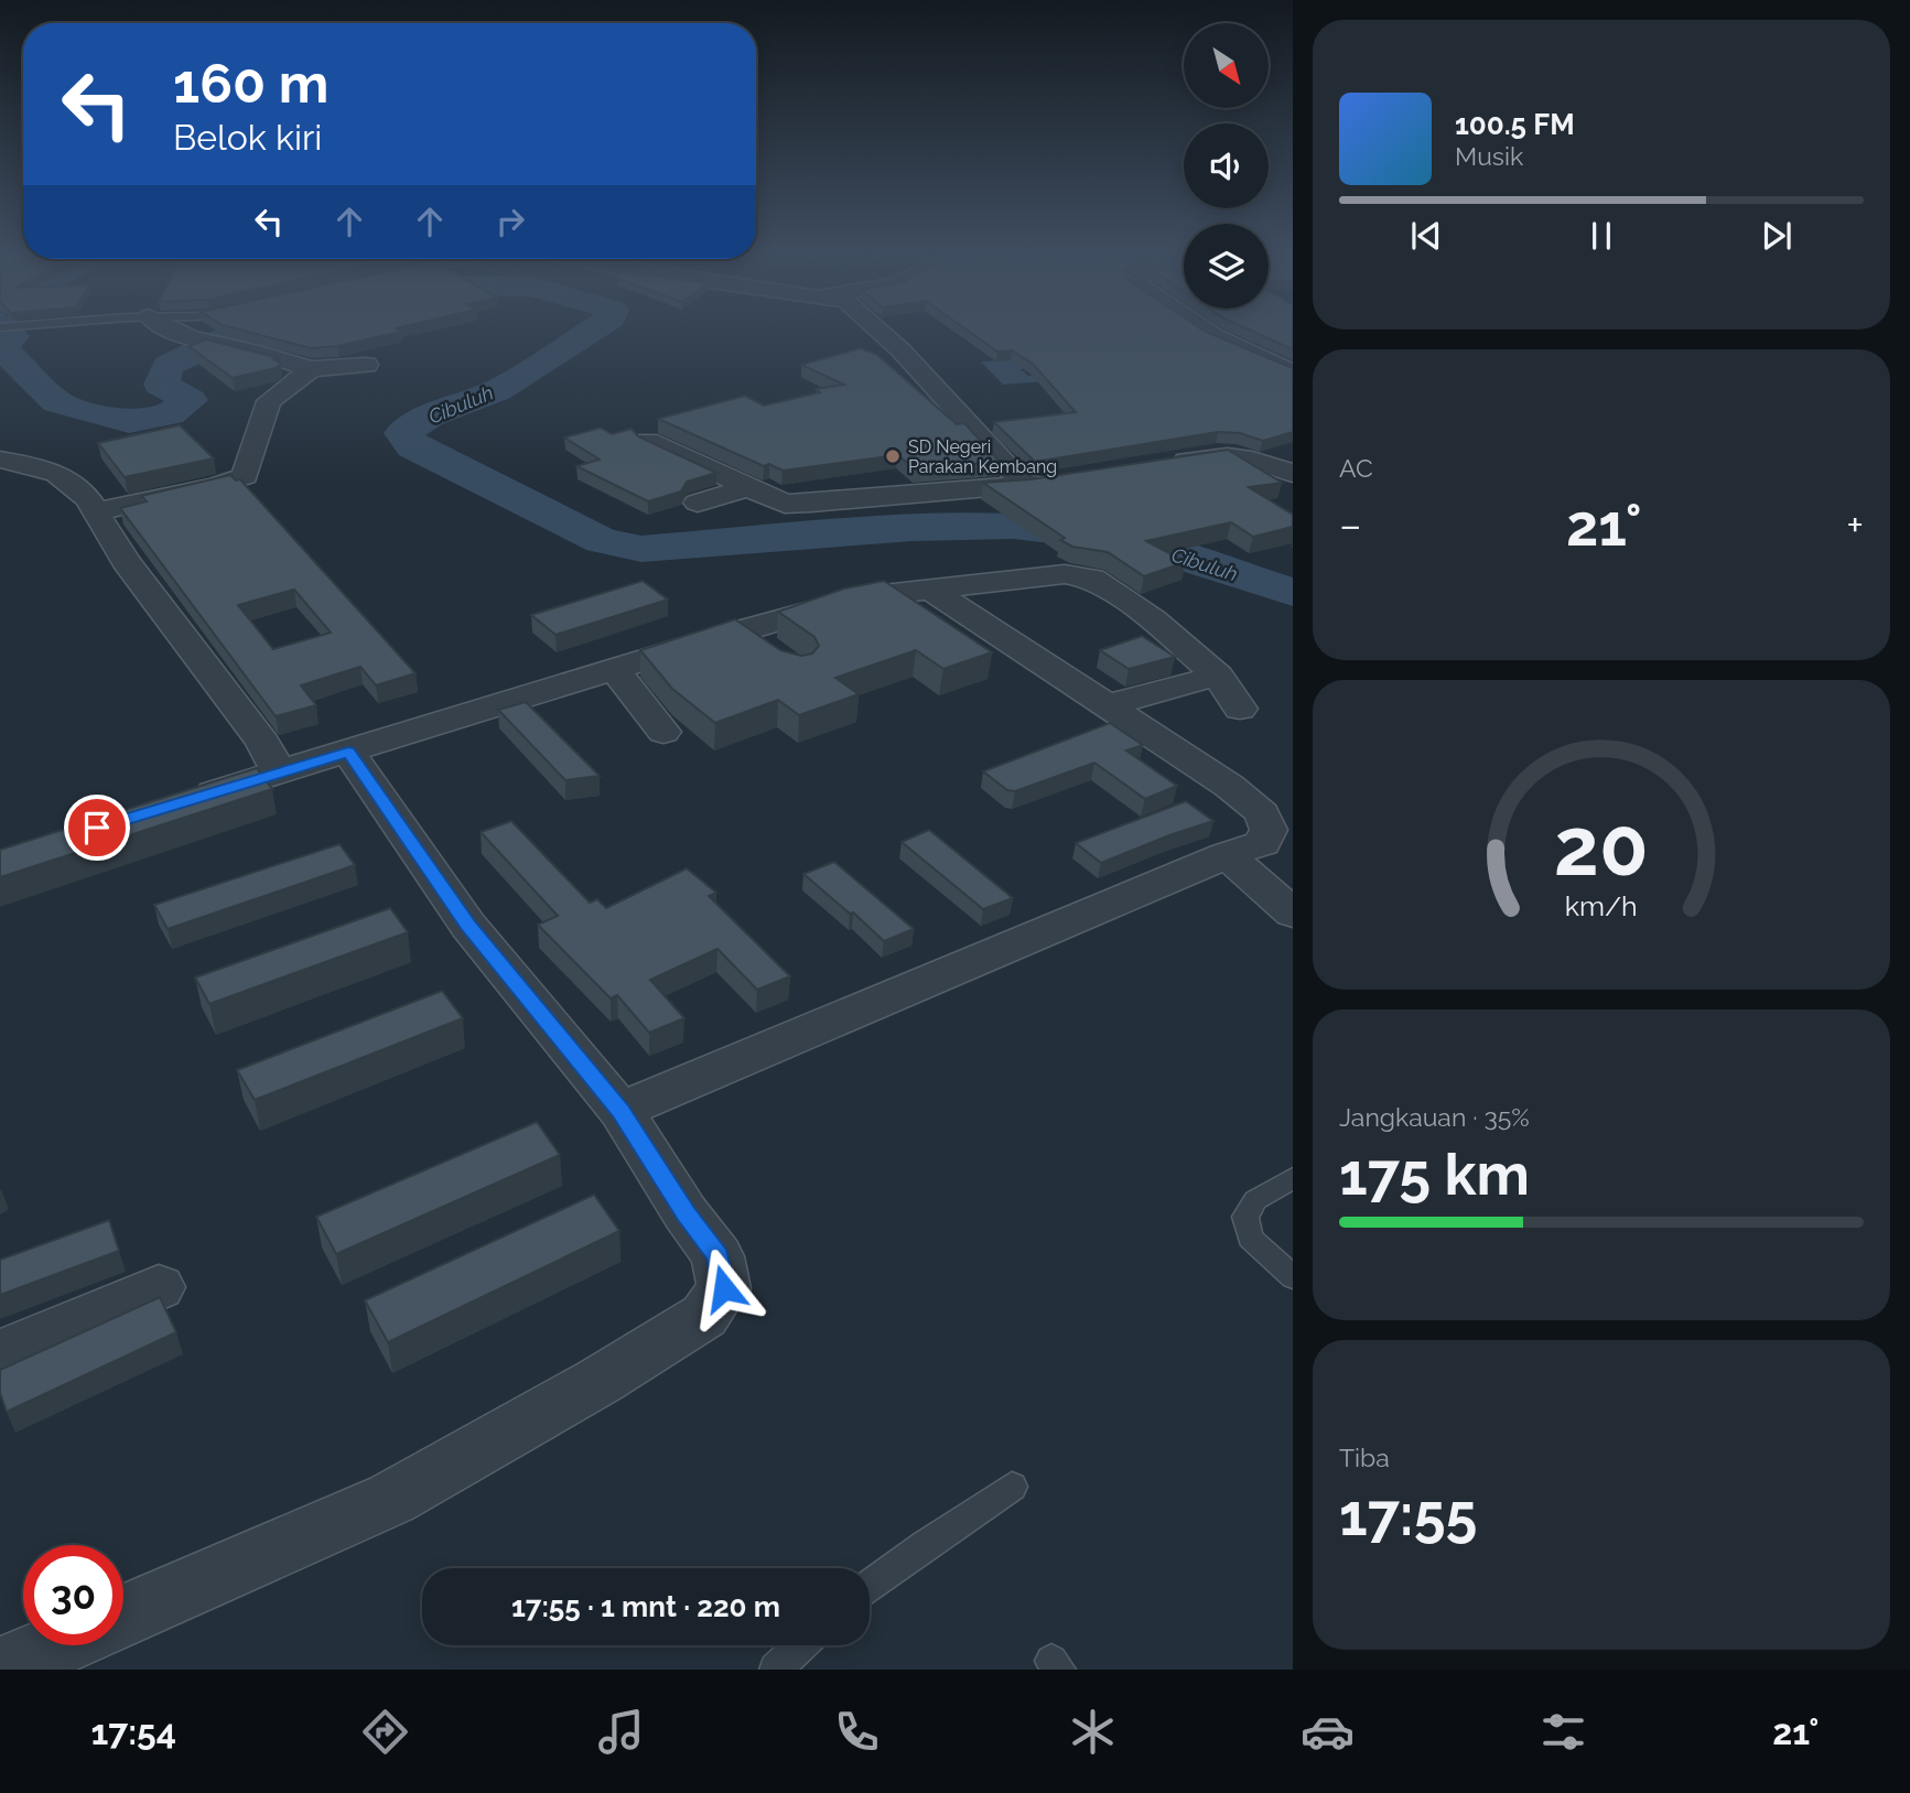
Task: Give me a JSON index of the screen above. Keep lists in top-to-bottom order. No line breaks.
{"water":["Cibuluh"],"places":["SD Negeri Parakan Kembang"],"north":"bottom right","page":{"turn":["160 m","Belok kiri"],"song":["100.5 FM","Musik"],"tile":["AC",["Jangkauan · 35%","175 km"],["Tiba","17:55"]],"heat":["−","21°","+"],"limit":"30","trip":"17:55 · 1 mnt · 220 m","tabs":["17:54","21°"],"gauge":["20","km/h"]}}
